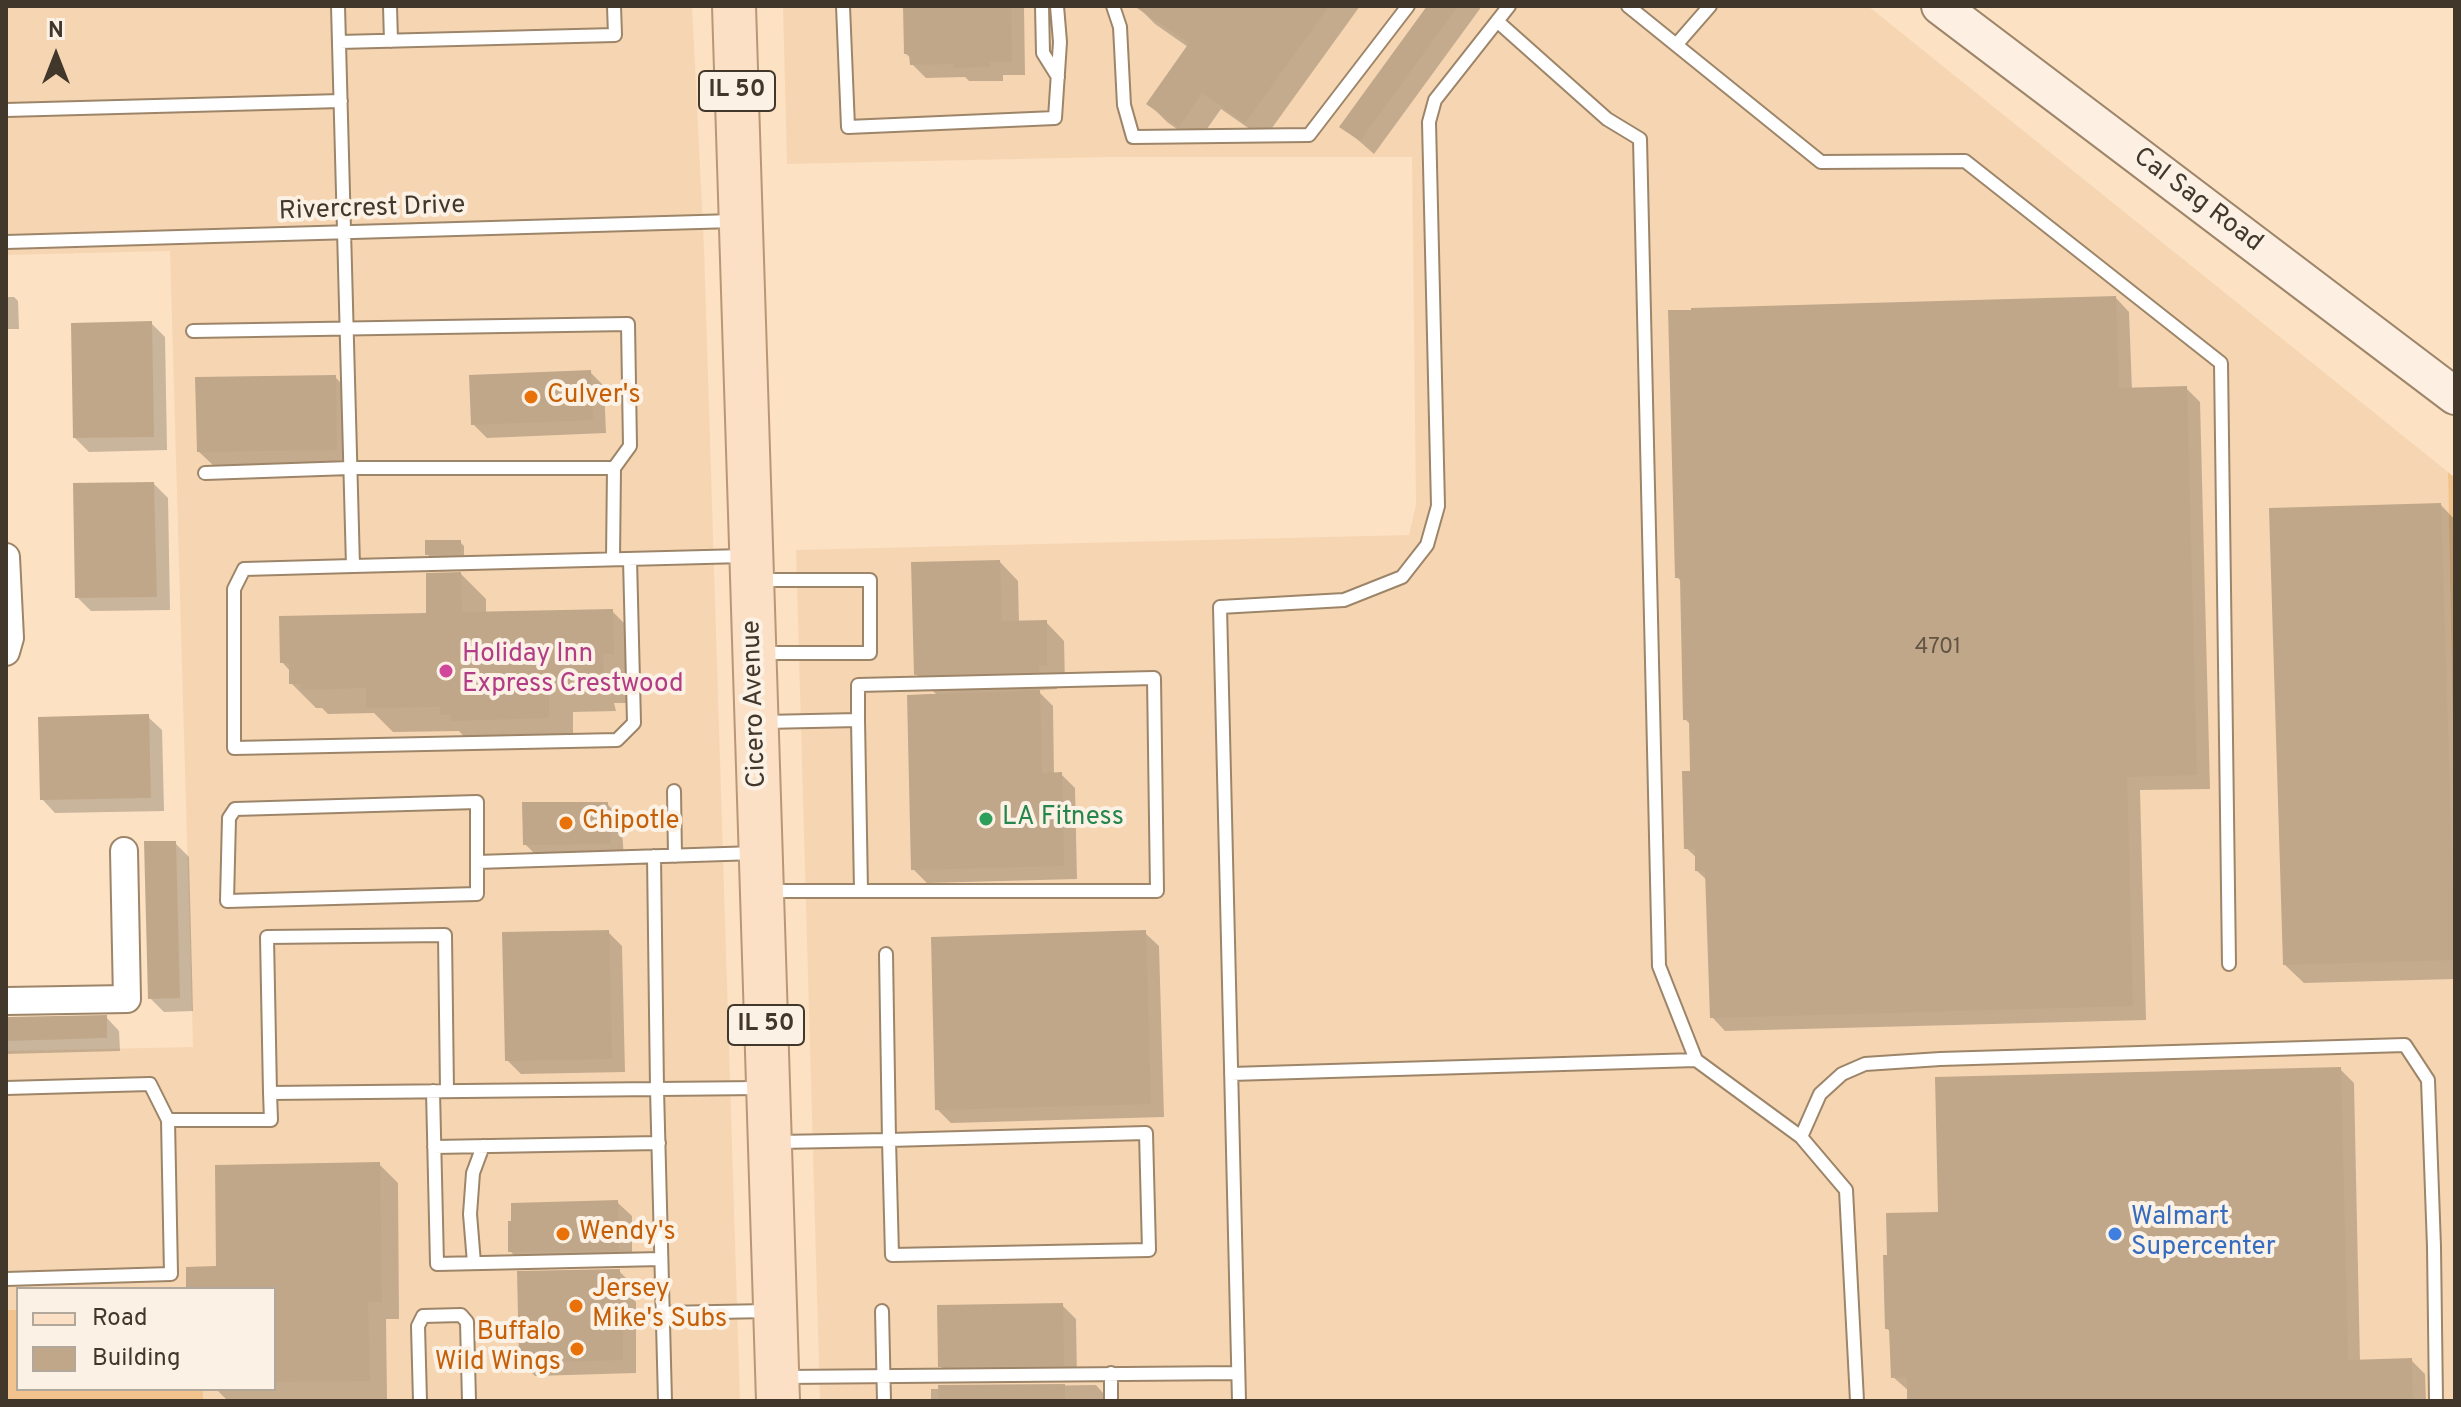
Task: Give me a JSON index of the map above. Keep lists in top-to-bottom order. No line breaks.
{"streets":{"main road":["IL 50","Cicero Avenue"],"street":["Cal Sag Road"],"lane":["Rivercrest Drive"]},"crossings":[["Rivercrest Drive","Cicero Avenue"]],"places":["Culver's","Holiday Inn Express Crestwood","LA Fitness","Chipotle","Wendy's","Walmart Supercenter","Jersey Mike's Subs","Buffalo Wild Wings"],"house_numbers":["4701"],"legend":["Road","Building"],"north":"top"}
